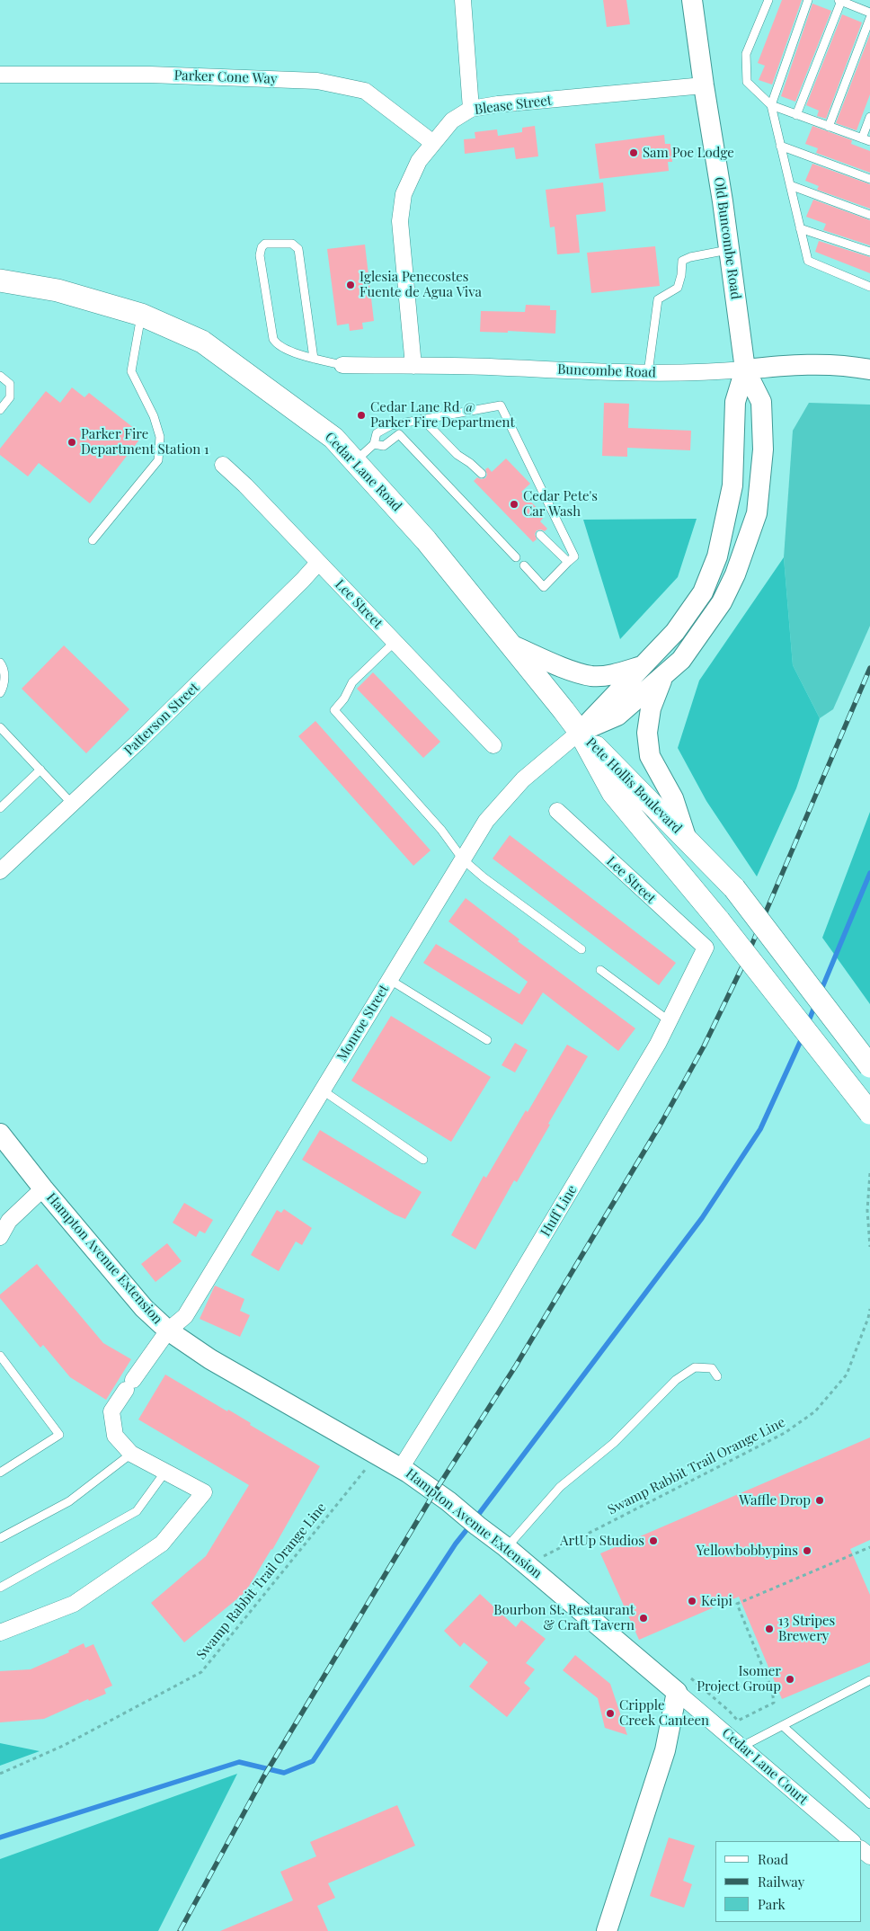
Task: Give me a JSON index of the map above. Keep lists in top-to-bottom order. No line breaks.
{"streets":{"main road":["Cedar Lane Road","Pete Hollis Boulevard"],"street":["Parker Cone Way","Blease Street","Old Buncombe Road","Buncombe Road","Lee Street","Patterson Street","Monroe Street","Huff Line","Hampton Avenue Extension","Cedar Lane Court"],"path":["Swamp Rabbit Trail Orange Line"]},"crossings":[["Parker Cone Way","Blease Street"],["Blease Street","Old Buncombe Road"],["Blease Street","Buncombe Road"],["Old Buncombe Road","Buncombe Road"],["Old Buncombe Road","Cedar Lane Road"],["Old Buncombe Road","Pete Hollis Boulevard"],["Old Buncombe Road","Monroe Street"],["Cedar Lane Road","Pete Hollis Boulevard"],["Cedar Lane Road","Monroe Street"],["Lee Street","Patterson Street"],["Lee Street","Huff Line"],["Pete Hollis Boulevard","Monroe Street"],["Monroe Street","Hampton Avenue Extension"],["Huff Line","Hampton Avenue Extension"],["Hampton Avenue Extension","Swamp Rabbit Trail Orange Line"],["Hampton Avenue Extension","Cedar Lane Court"]],"places":["Sam Poe Lodge","Iglesia Penecostes Fuente de Agua Viva","Cedar Lane Rd @ Parker Fire Department","Parker Fire Department Station 1","Cedar Pete's Car Wash","Waffle Drop","ArtUp Studios","Yellowbobbypins","Keipi","Bourbon St. Restaurant & Craft Tavern","13 Stripes Brewery","Isomer Project Group","Cripple Creek Canteen"],"legend":["Road","Railway","Park"]}
